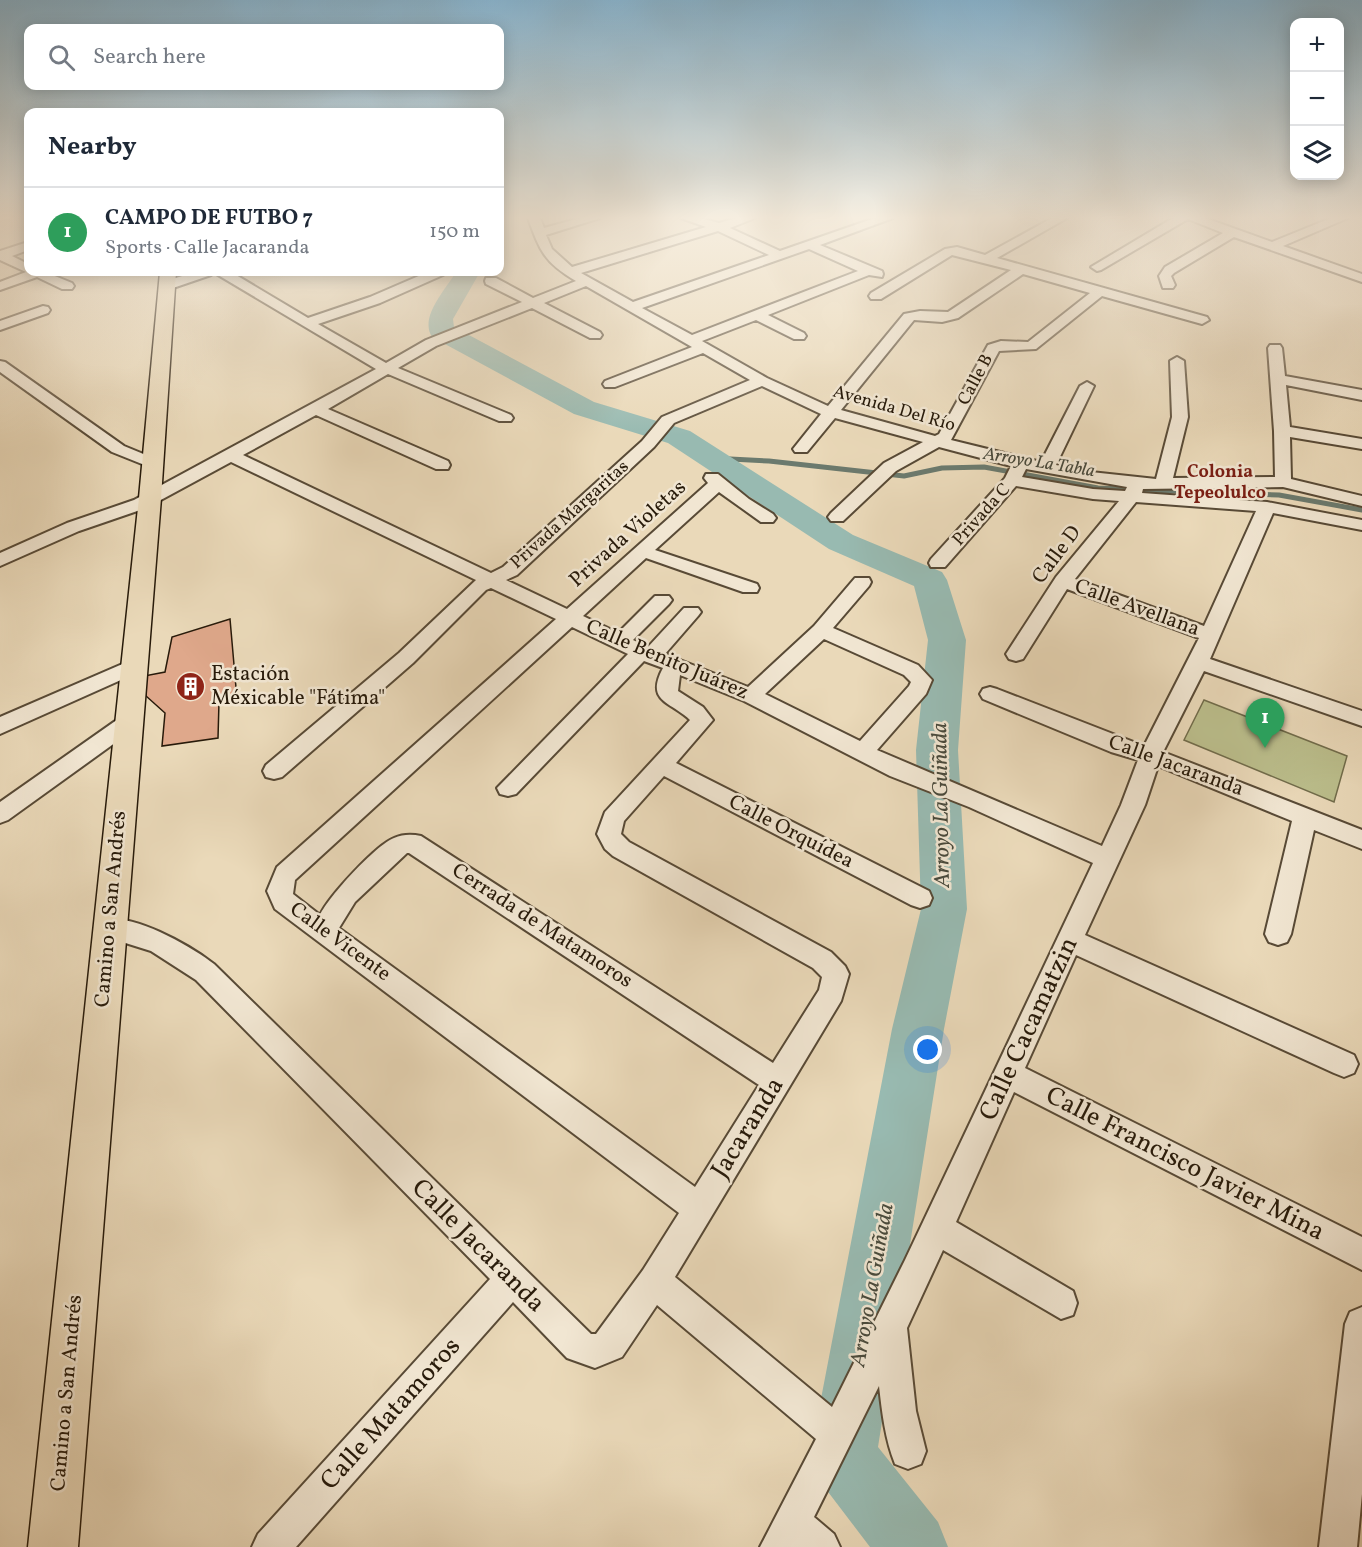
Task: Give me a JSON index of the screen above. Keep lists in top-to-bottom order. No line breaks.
{"streets":{"main road":["Camino a San Andrés"],"street":["Calle B","Avenida Del Río","Privada Margaritas","Privada C","Privada Violetas","Calle D","Calle Avellana","Calle Benito Juárez","Calle Jacaranda","Calle Orquídea","Cerrada de Matamoros","Calle Vicente","Calle Cacamatzin","Jacaranda","Calle Francisco Javier Mina","Calle Matamoros"]},"crossings":[["Calle B","Avenida Del Río"],["Avenida Del Río","Privada Margaritas"],["Avenida Del Río","Privada C"],["Avenida Del Río","Calle D"],["Privada Margaritas","Calle Benito Juárez"],["Privada Violetas","Calle Benito Juárez"],["Privada Violetas","Calle Vicente"],["Calle D","Calle Avellana"],["Calle Avellana","Calle Cacamatzin"],["Calle Benito Juárez","Calle Vicente"],["Calle Benito Juárez","Calle Cacamatzin"],["Calle Jacaranda","Camino a San Andrés"],["Calle Jacaranda","Calle Cacamatzin"],["Calle Jacaranda","Jacaranda"],["Calle Jacaranda","Calle Matamoros"],["Calle Orquídea","Jacaranda"],["Cerrada de Matamoros","Calle Vicente"],["Cerrada de Matamoros","Jacaranda"],["Calle Vicente","Jacaranda"],["Calle Cacamatzin","Calle Francisco Javier Mina"]],"districts":["Colonia Tepeolulco"],"water":["Arroyo La Tabla","Arroyo La Guiñada"],"places":{"building":["Estación Méxicable \"Fátima\""]},"page":{"map_buttons":["+","−"],"search":"Search here","heading":"Nearby","list":[{"mark":"1","name":"CAMPO DE FUTBO 7","note":"Sports · Calle Jacaranda","value":"150 m"}],"pins":"1"}}
